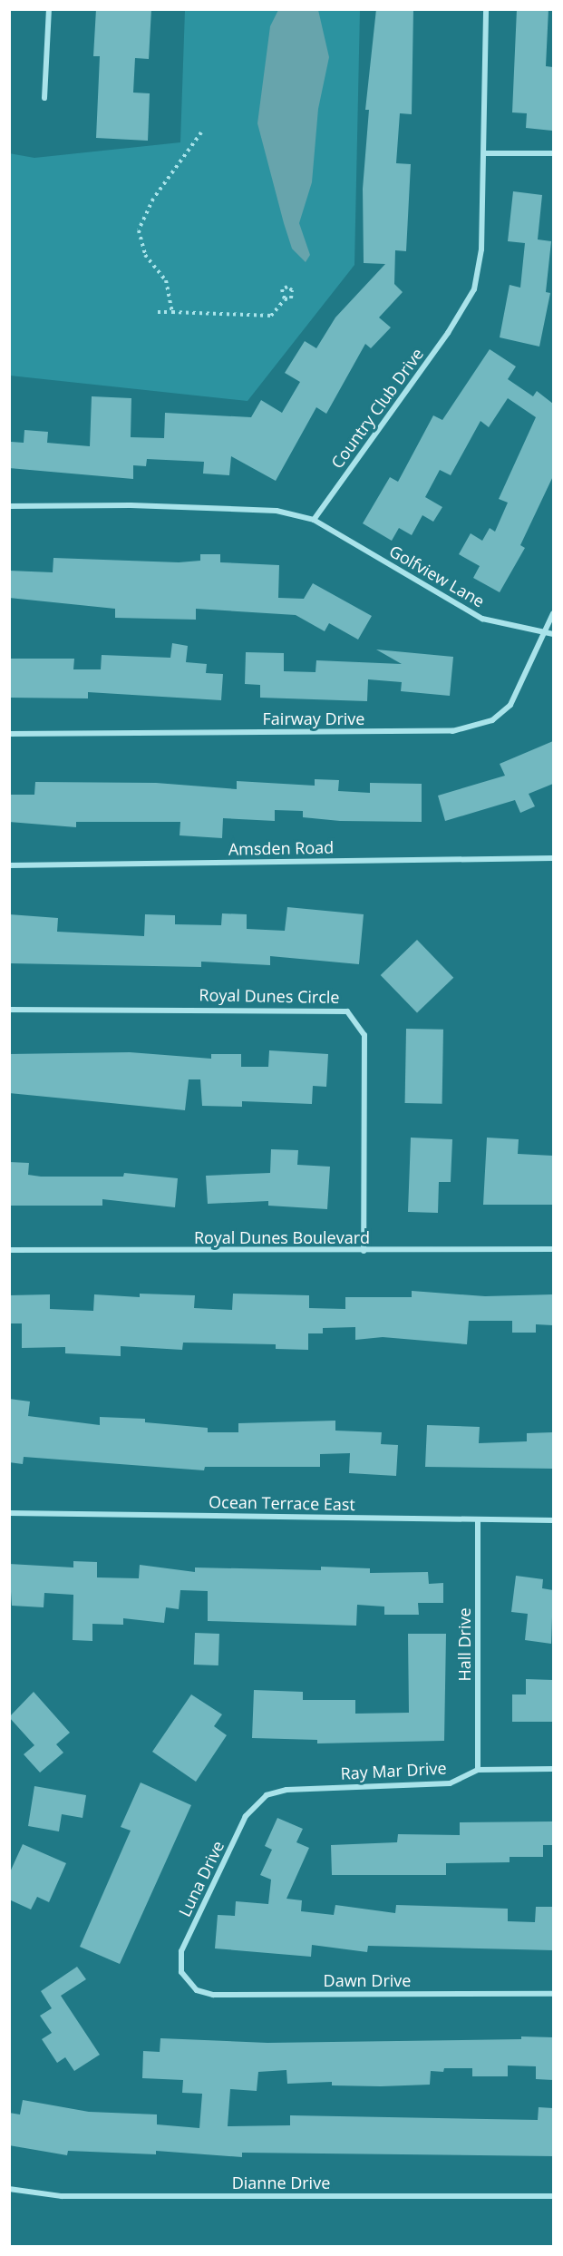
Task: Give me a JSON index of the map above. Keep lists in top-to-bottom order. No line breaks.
{"streets":{"street":["Country Club Drive","Golfview Lane","Fairway Drive","Amsden Road","Royal Dunes Circle","Royal Dunes Boulevard","Ocean Terrace East","Hall Drive","Ray Mar Drive","Luna Drive","Dawn Drive","Dianne Drive"]},"crossings":[["Country Club Drive","Golfview Lane"],["Golfview Lane","Fairway Drive"],["Royal Dunes Circle","Royal Dunes Boulevard"],["Ocean Terrace East","Hall Drive"],["Hall Drive","Ray Mar Drive"],["Ray Mar Drive","Luna Drive"],["Luna Drive","Dawn Drive"]]}
